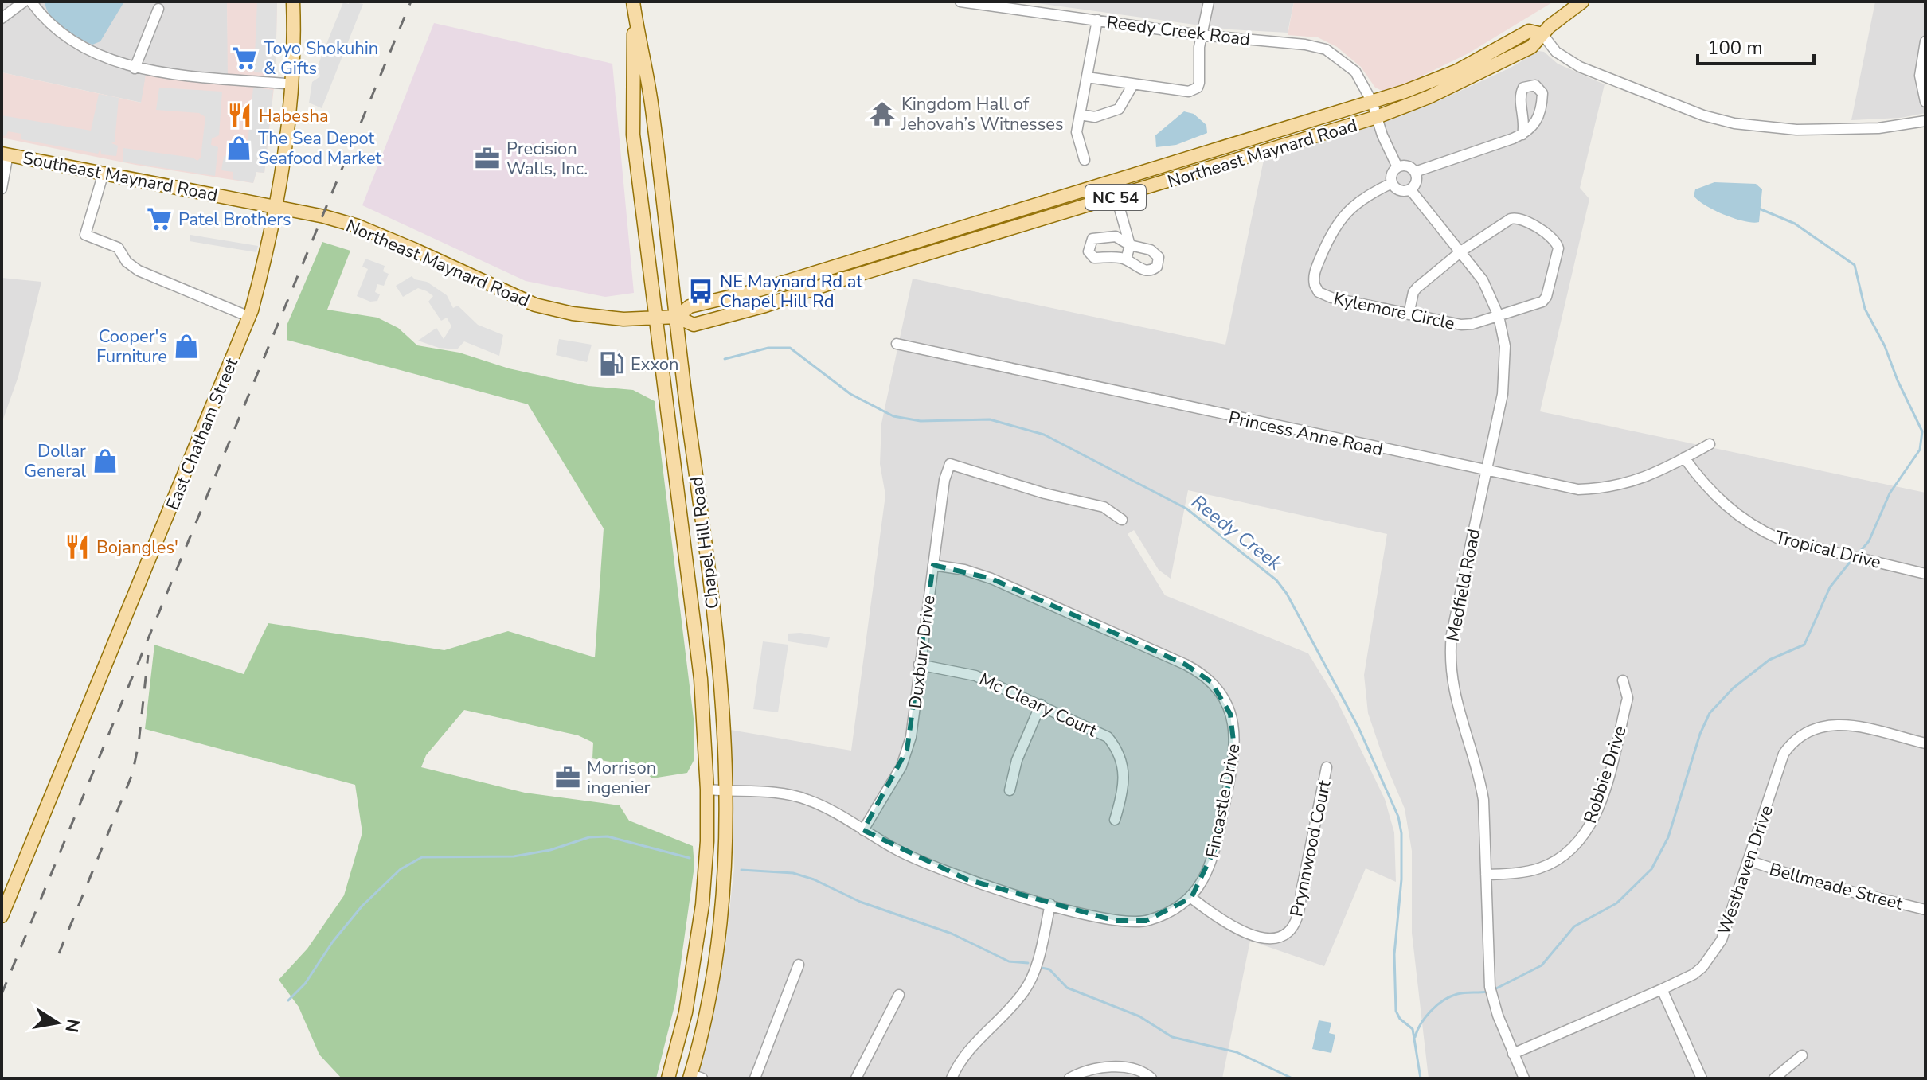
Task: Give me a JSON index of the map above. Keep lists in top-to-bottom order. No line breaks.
{"streets":{"main road":["Northeast Maynard Road","Southeast Maynard Road","NC 54","East Chatham Street","Chapel Hill Road"],"street":["Reedy Creek Road","Kylemore Circle","Princess Anne Road","Tropical Drive","Medfield Road","Duxbury Drive","Mc Cleary Court","Robbie Drive","Fincastle Drive","Prynnwood Court","Westhaven Drive","Bellmeade Street"]},"crossings":[["Reedy Creek Road","Northeast Maynard Road"],["Northeast Maynard Road","Southeast Maynard Road"],["Northeast Maynard Road","East Chatham Street"],["Northeast Maynard Road","Chapel Hill Road"],["Southeast Maynard Road","East Chatham Street"],["Kylemore Circle","Medfield Road"],["Princess Anne Road","Tropical Drive"],["Princess Anne Road","Medfield Road"],["Chapel Hill Road","Fincastle Drive"],["Medfield Road","Robbie Drive"],["Medfield Road","Westhaven Drive"],["Duxbury Drive","Mc Cleary Court"],["Duxbury Drive","Fincastle Drive"],["Fincastle Drive","Prynnwood Court"],["Westhaven Drive","Bellmeade Street"]],"water":["Reedy Creek"],"places":{"supermarket":["Toyo Shokuhin & Gifts","Patel Brothers"],"temple":["Kingdom Hall of Jehovah’s Witnesses"],"restaurant":["Habesha","Bojangles'"],"shop":["The Sea Depot Seafood Market","Cooper's Furniture","Dollar General"],"office":["Precision Walls, Inc.","Morrison ingenier"],"bus stop":["NE Maynard Rd at Chapel Hill Rd"],"fuel station":["Exxon"]},"scale_bar":"100 m","north":"right"}
